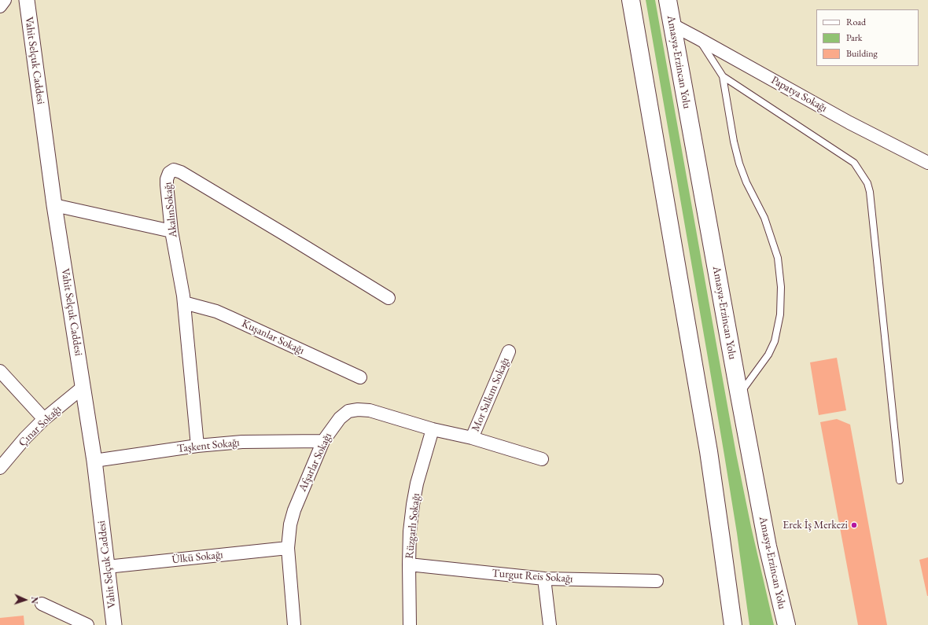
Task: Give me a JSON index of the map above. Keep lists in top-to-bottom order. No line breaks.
{"streets":{"highway":["Amasya-Erzincan Yolu"],"street":["Vahit Selçuk Caddesi","Papatya Sokağı","AkalınSokağı","Kuşanlar Sokağı","Mor Salkım Sokağı","Çınar Sokağı","Taşkent Sokağı","Afşarlar Sokağı","Rüzgarlı Sokağı","Ülkü Sokağı","Turgut Reis Sokağı"]},"crossings":[["Vahit Selçuk Caddesi","Çınar Sokağı"],["Vahit Selçuk Caddesi","Taşkent Sokağı"],["Vahit Selçuk Caddesi","Ülkü Sokağı"],["Amasya-Erzincan Yolu","Papatya Sokağı"],["AkalınSokağı","Kuşanlar Sokağı"],["AkalınSokağı","Taşkent Sokağı"],["Mor Salkım Sokağı","Afşarlar Sokağı"],["Taşkent Sokağı","Afşarlar Sokağı"],["Afşarlar Sokağı","Rüzgarlı Sokağı"],["Afşarlar Sokağı","Ülkü Sokağı"],["Rüzgarlı Sokağı","Turgut Reis Sokağı"]],"places":["Erek İş Merkezi"],"legend":["Road","Park","Building"],"north":"right"}
